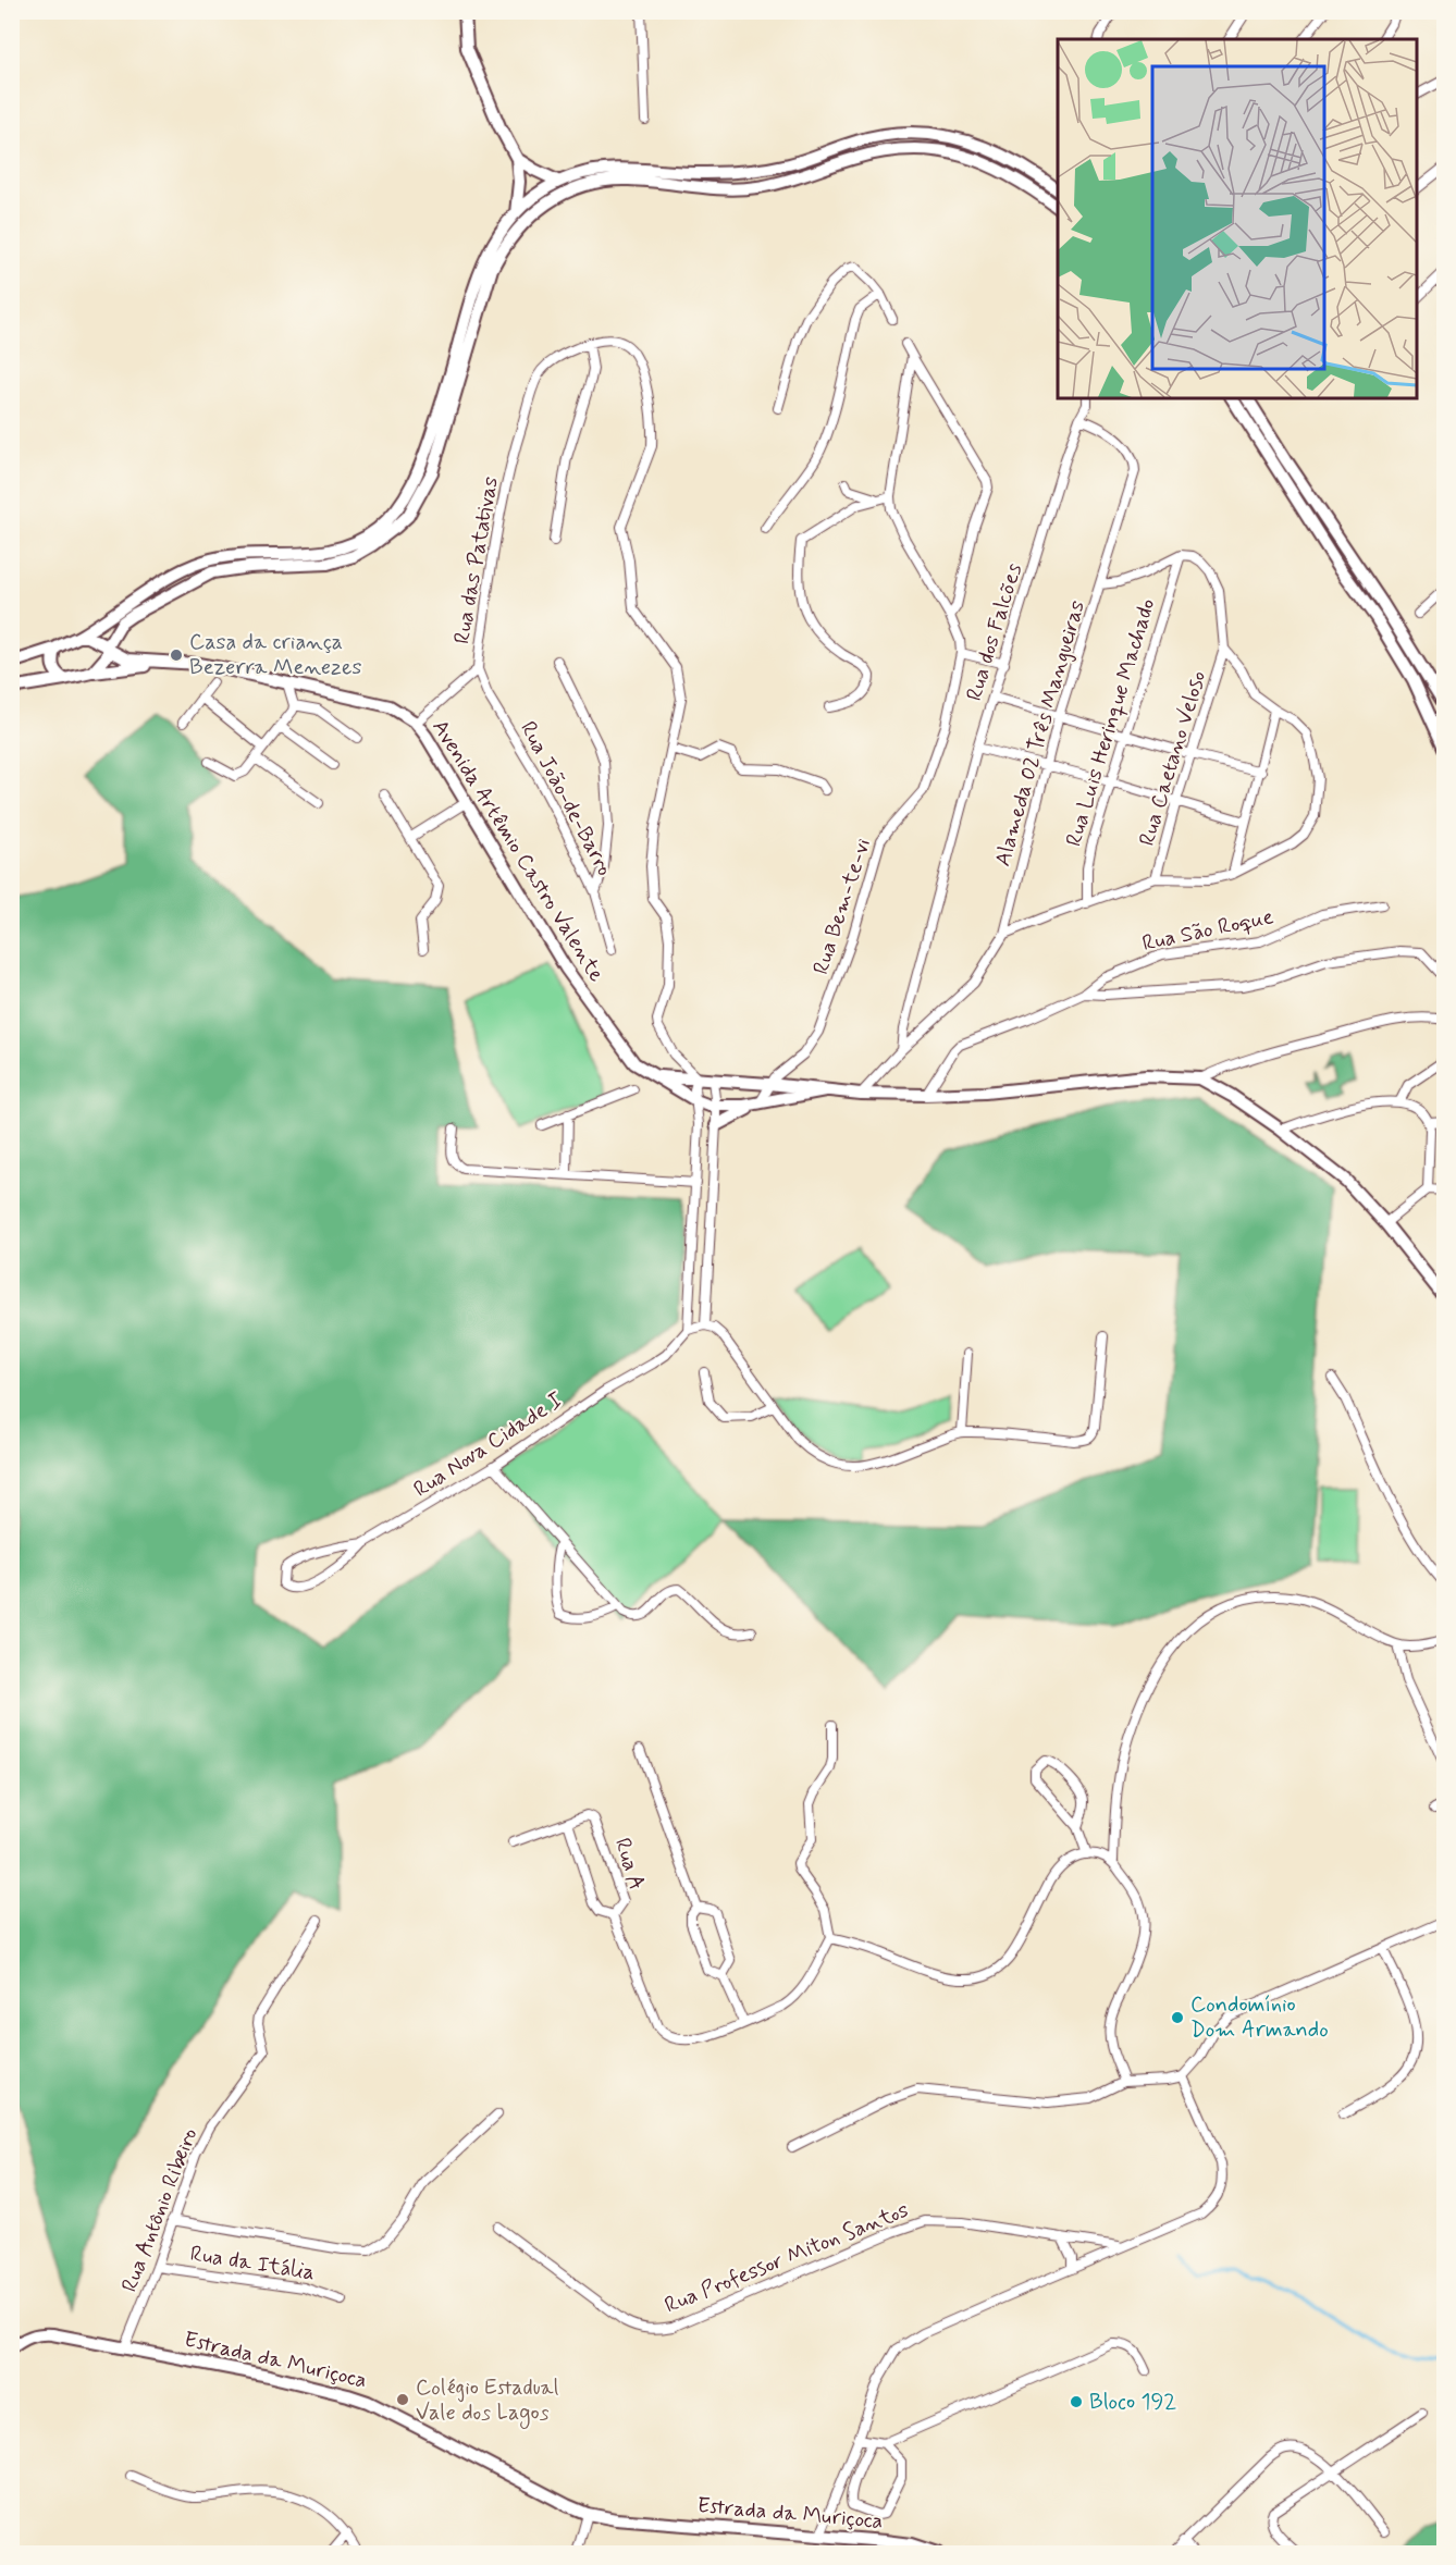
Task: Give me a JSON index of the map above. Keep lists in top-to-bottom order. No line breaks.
{"streets":{"main road":["Avenida Artêmio Castro Valente","Estrada da Muriçoca"],"street":["Rua das Patativas","Rua dos Falcões","Rua Luis Herinque Machado","Alameda 02 Três Mangueiras","Rua Caetano Veloso","Rua João-de-Barro","Rua Bem-te-vi","Rua São Roque","Rua Nova Cidade I","Rua A","Rua Antônio Ribeiro","Rua Professor Miton Santos","Rua da Itália"]},"crossings":[["Rua das Patativas","Rua João-de-Barro"],["Rua das Patativas","Avenida Artêmio Castro Valente"],["Rua dos Falcões","Alameda 02 Três Mangueiras"],["Rua Luis Herinque Machado","Alameda 02 Três Mangueiras"],["Alameda 02 Três Mangueiras","Avenida Artêmio Castro Valente"],["Avenida Artêmio Castro Valente","Rua Bem-te-vi"],["Rua Antônio Ribeiro","Rua da Itália"],["Rua Antônio Ribeiro","Estrada da Muriçoca"]],"places":["Casa da criança Bezerra Menezes","Condomínio Dom Armando","Colégio Estadual Vale dos Lagos","Bloco 192"]}
